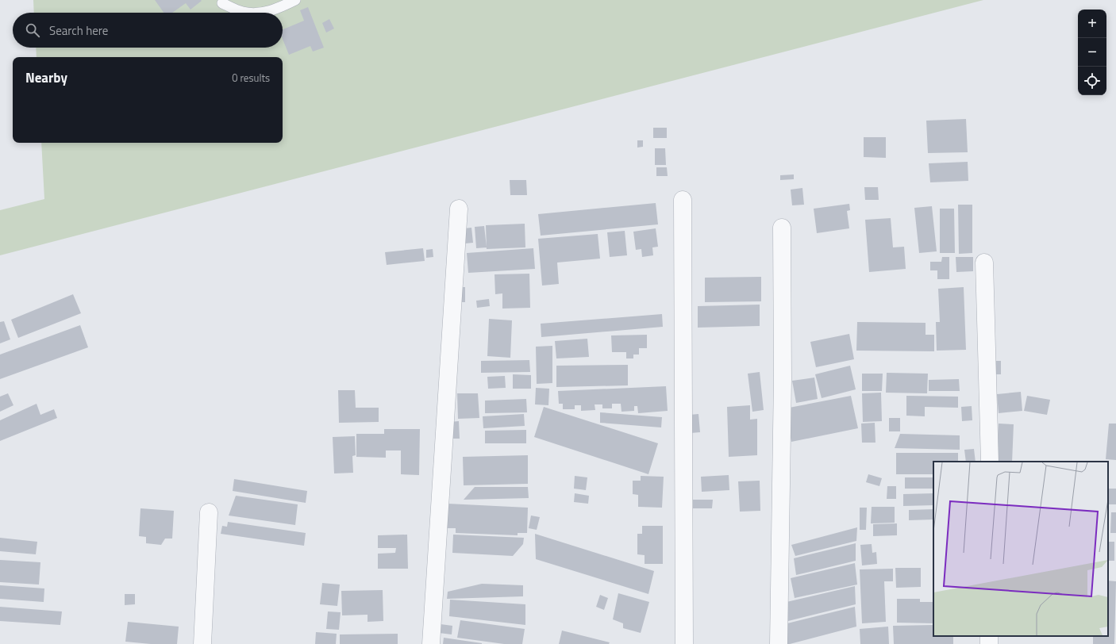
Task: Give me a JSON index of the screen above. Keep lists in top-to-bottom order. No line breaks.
{"page":{"map_buttons":["+","−"],"search":"Search here","heading":["Nearby","0 results"]}}
